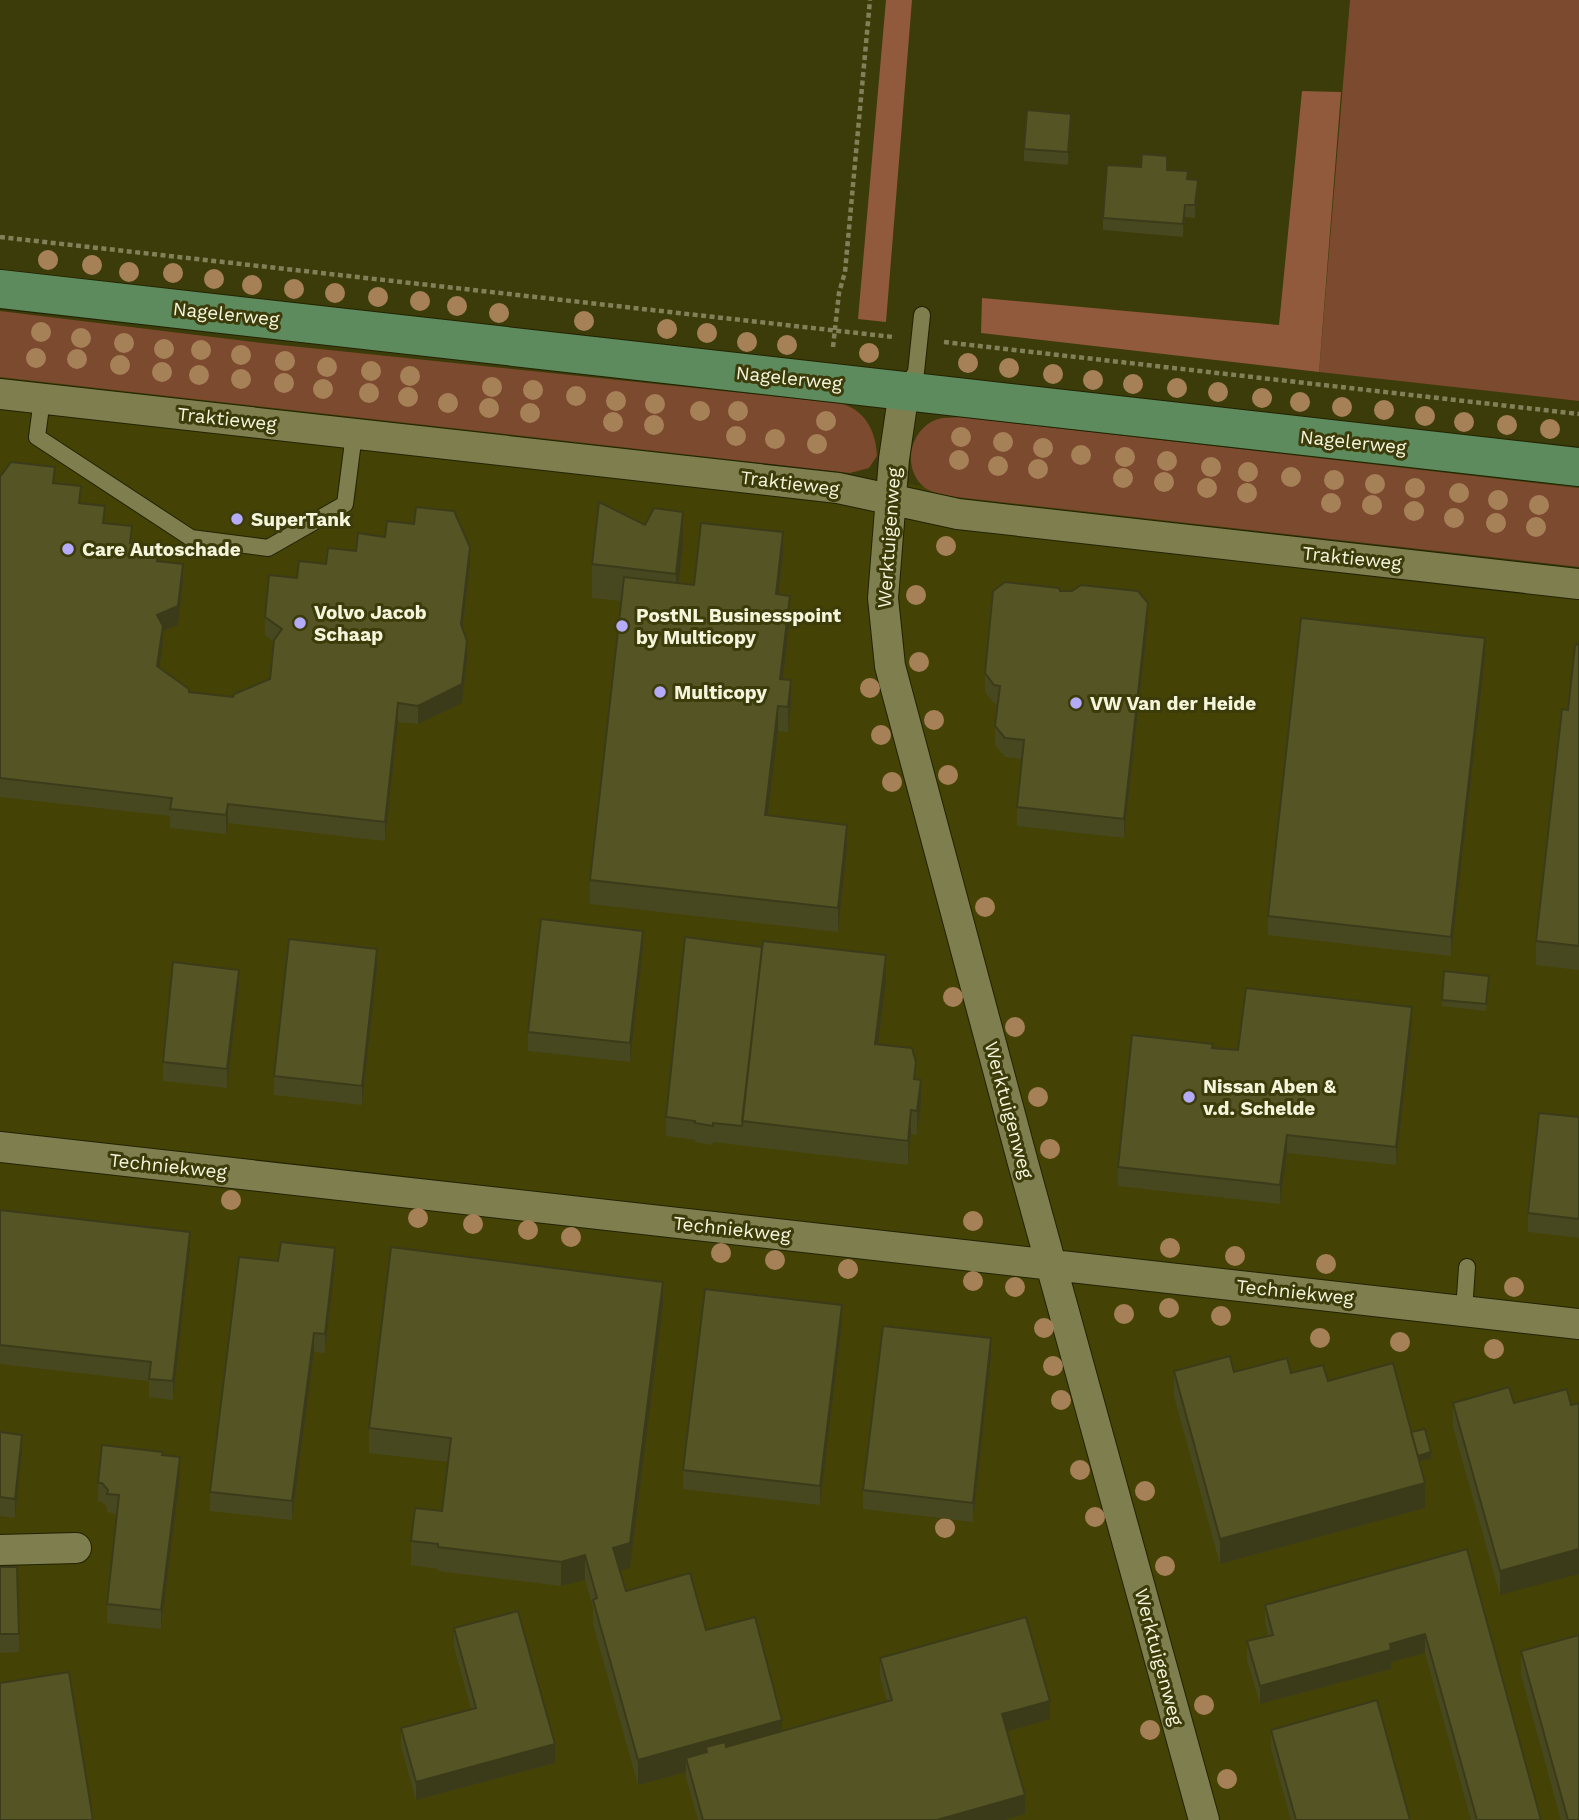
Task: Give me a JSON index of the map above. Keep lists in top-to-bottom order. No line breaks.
{"streets":{"main road":["Nagelerweg"],"street":["Traktieweg","Werktuigenweg","Techniekweg"]},"crossings":[["Nagelerweg","Werktuigenweg"],["Traktieweg","Werktuigenweg"],["Werktuigenweg","Techniekweg"]],"places":["SuperTank","Care Autoschade","Volvo Jacob Schaap","PostNL Businesspoint by Multicopy","Multicopy","VW Van der Heide","Nissan Aben & v.d. Schelde"]}
